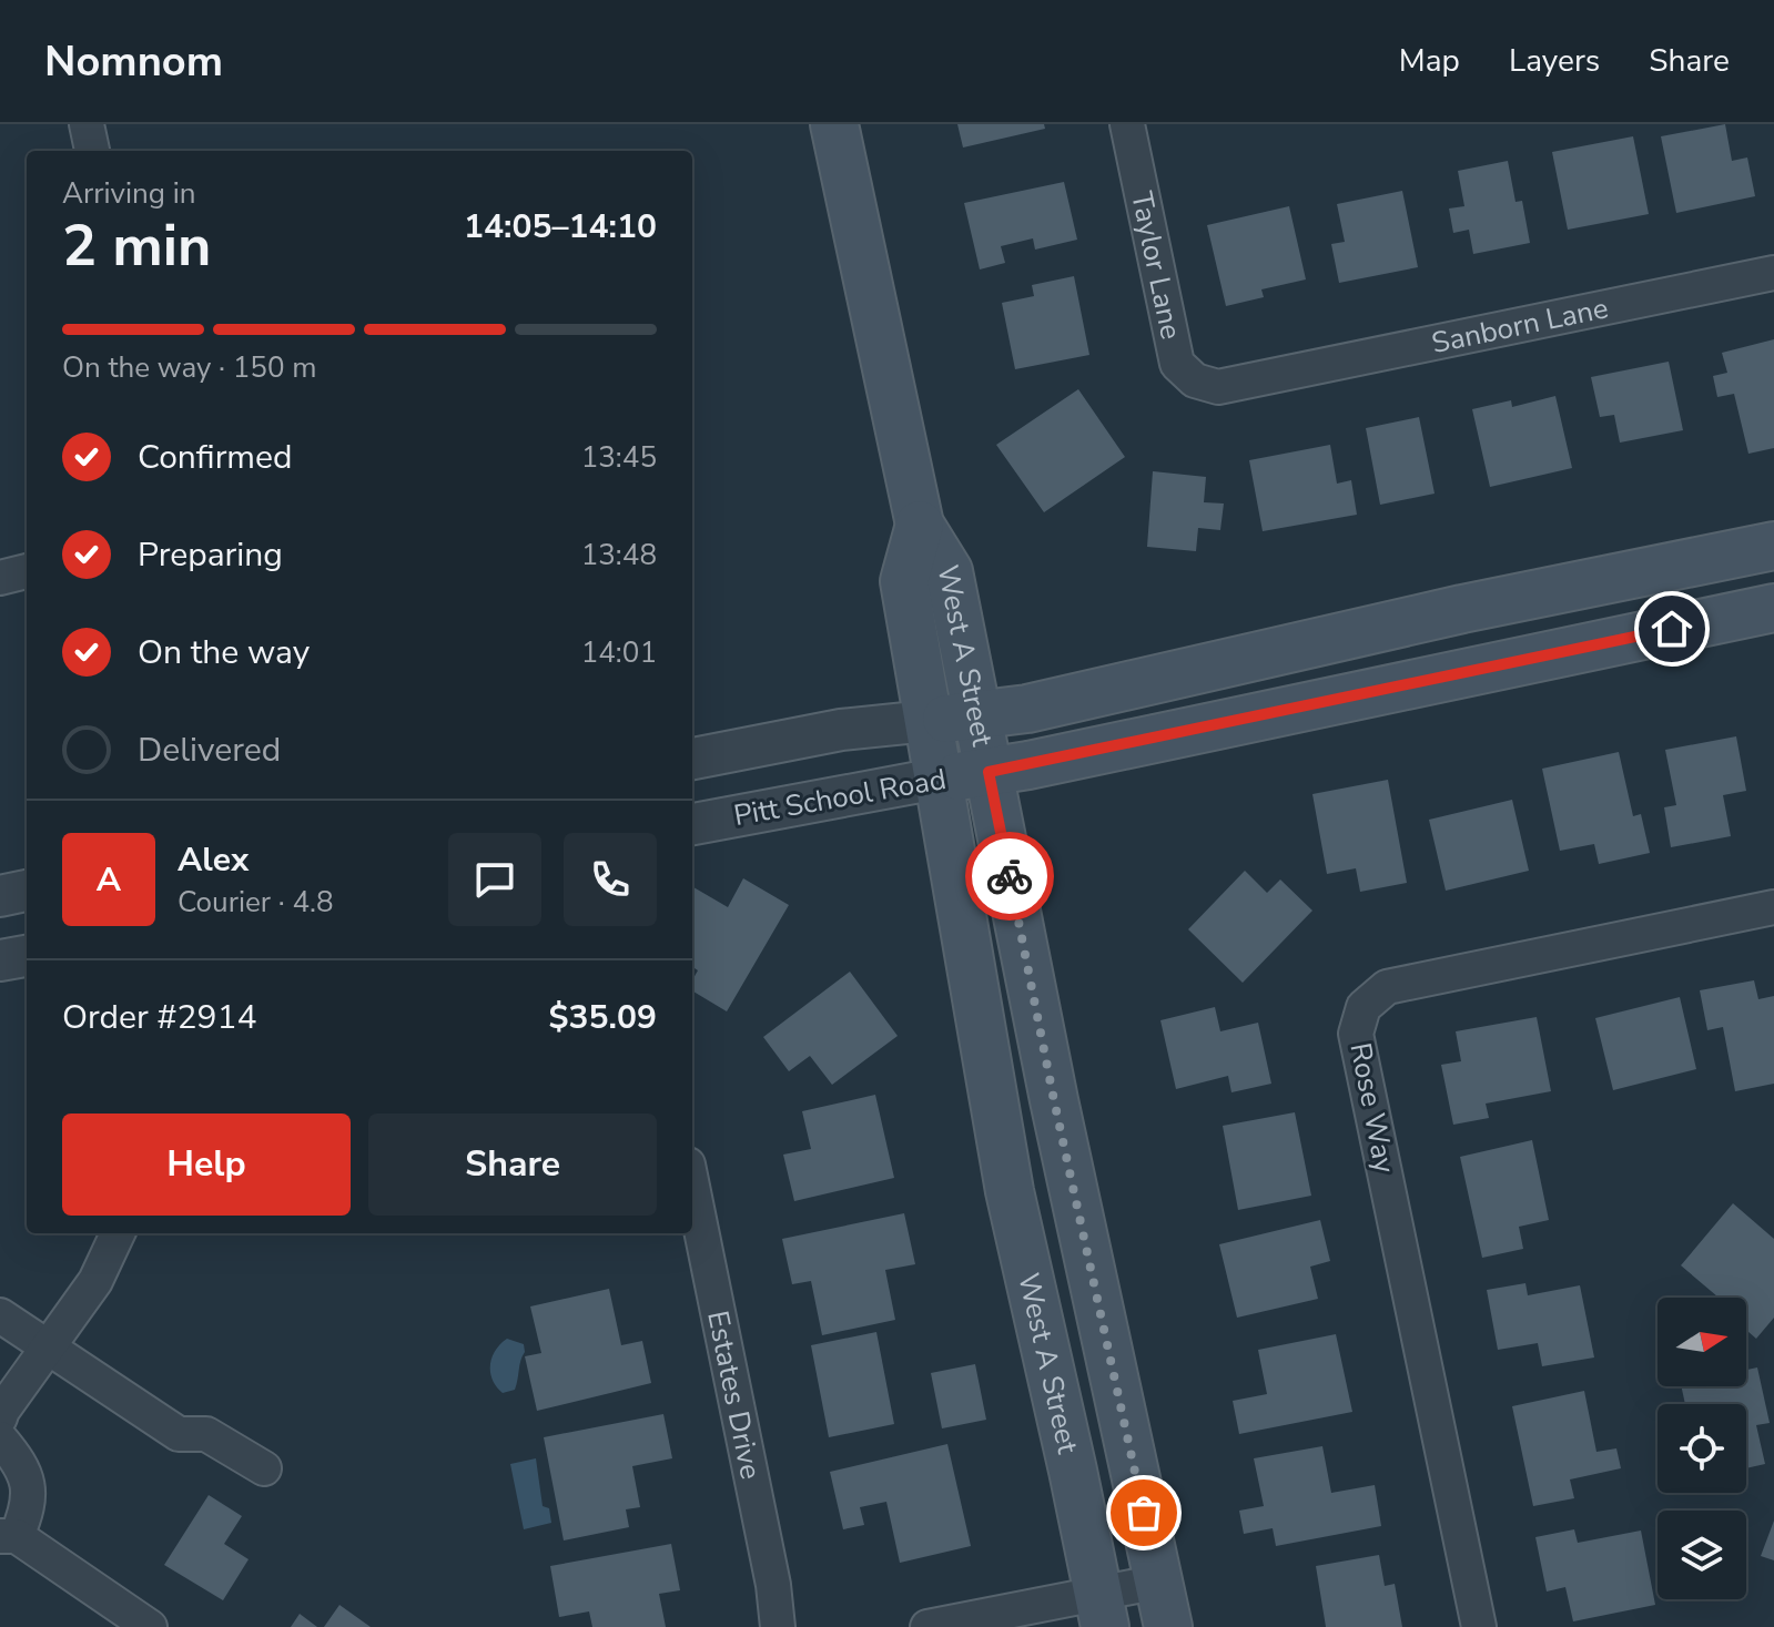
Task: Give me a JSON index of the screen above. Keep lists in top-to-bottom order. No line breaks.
{"streets":{"main road":["West A Street","Pitt School Road"],"street":["Taylor Lane","Sanborn Lane","Rose Way","Estates Drive"]},"crossings":[["Taylor Lane","Sanborn Lane"],["West A Street","Pitt School Road"]],"north":"right","page":{"header":"Nomnom","nav":["Map","Layers","Share"],"heading":["2 min","Arriving in","14:05–14:10"],"panel":["Alex","Courier · 4.8","Order #2914","$35.09"],"bar":"On the way · 150 m","list":[["Confirmed","13:45"],["Preparing","13:48"],["On the way","14:01"],"Delivered"],"round":"A","buttons":["Help","Share"]}}
